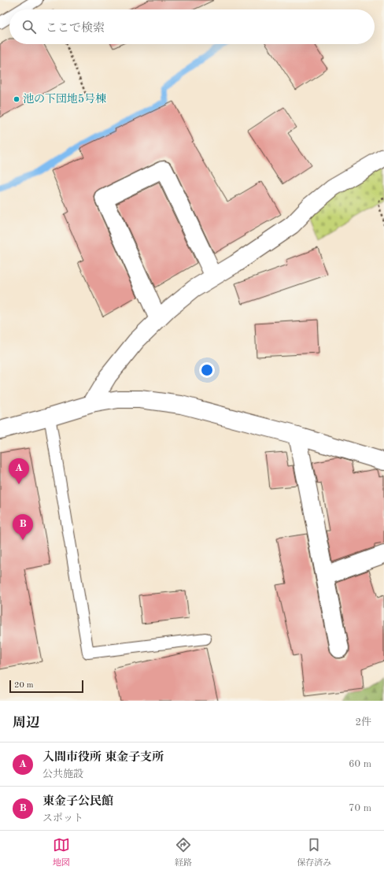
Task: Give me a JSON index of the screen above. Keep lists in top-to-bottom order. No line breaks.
{"places":["池の下団地5号棟"],"scale_bar":"20 m","page":{"search":"ここで検索","pins":["A","B"],"scale":"20 m","heading":["周辺","2件"],"list":[{"mark":"A","name":"入間市役所 東金子支所","note":"公共施設","value":"60 m"},{"mark":"B","name":"東金子公民館","note":"スポット","value":"70 m"}],"nav":["地図","経路","保存済み"]}}
